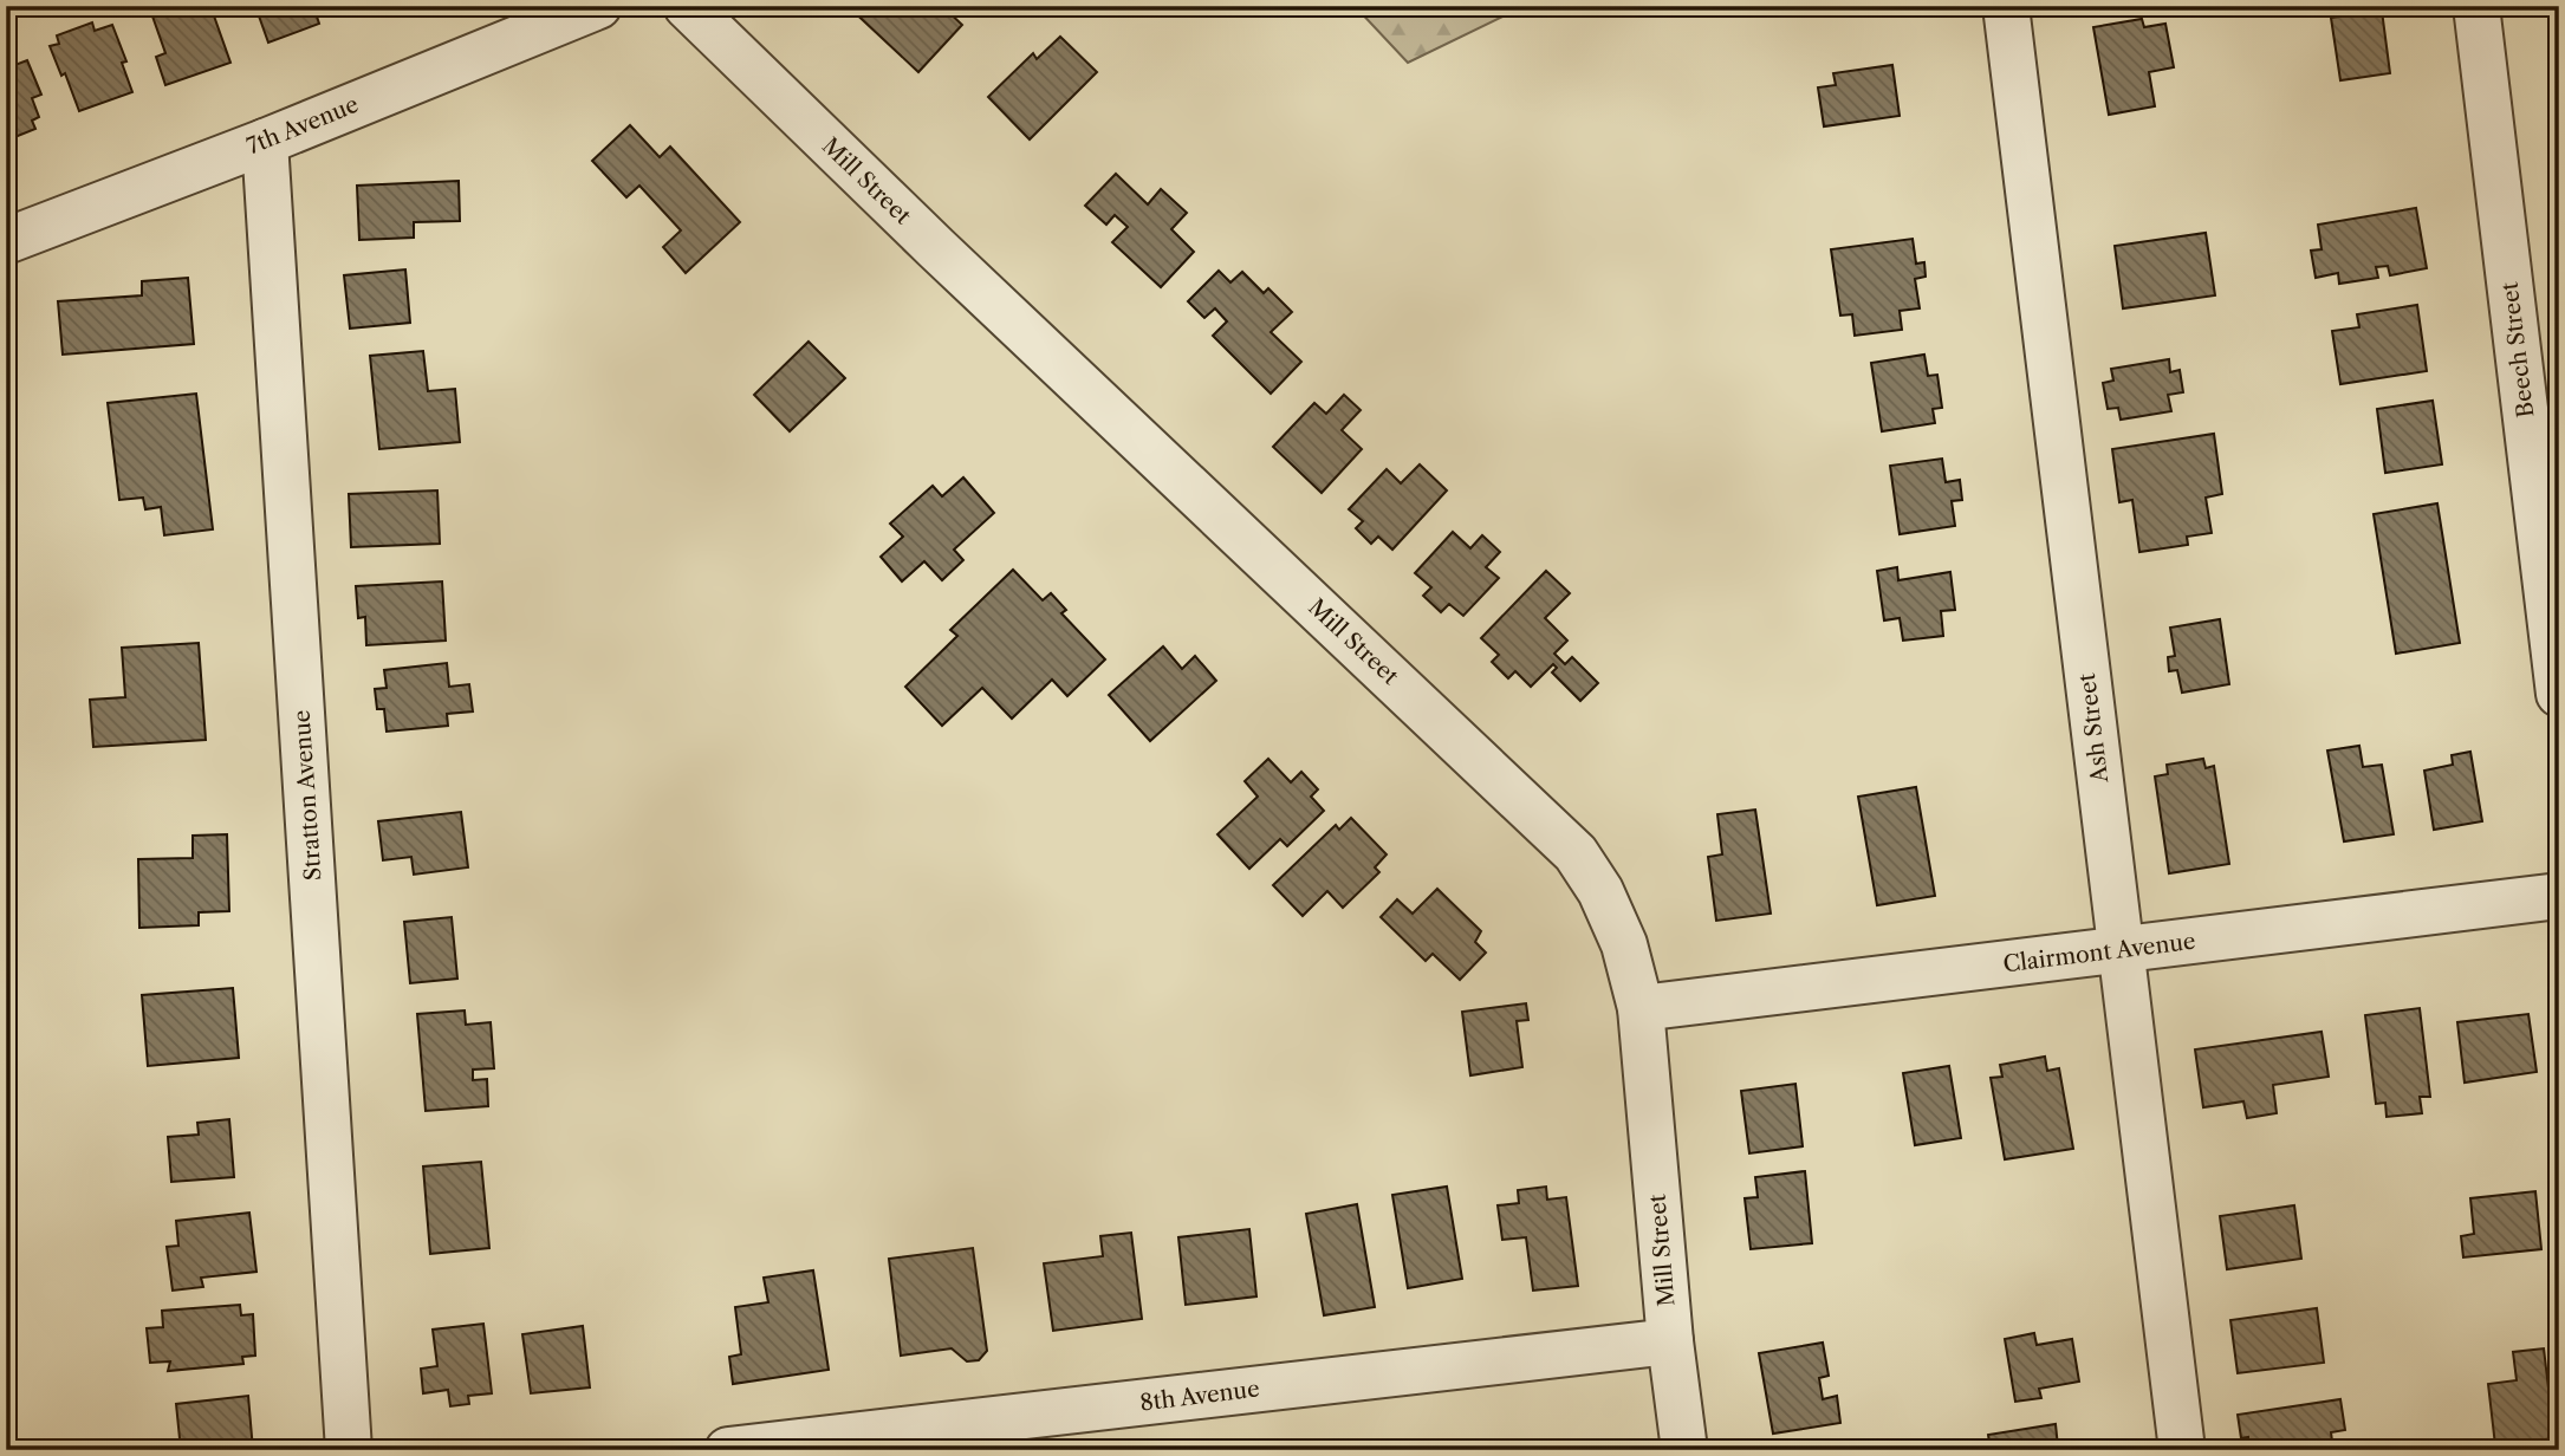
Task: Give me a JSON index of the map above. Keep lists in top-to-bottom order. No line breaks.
{"streets":{"street":["7th Avenue","Mill Street","Beech Street","Ash Street","Stratton Avenue","Clairmont Avenue","8th Avenue"]},"crossings":[["7th Avenue","Stratton Avenue"],["Mill Street","Clairmont Avenue"],["Mill Street","8th Avenue"],["Ash Street","Clairmont Avenue"]]}
